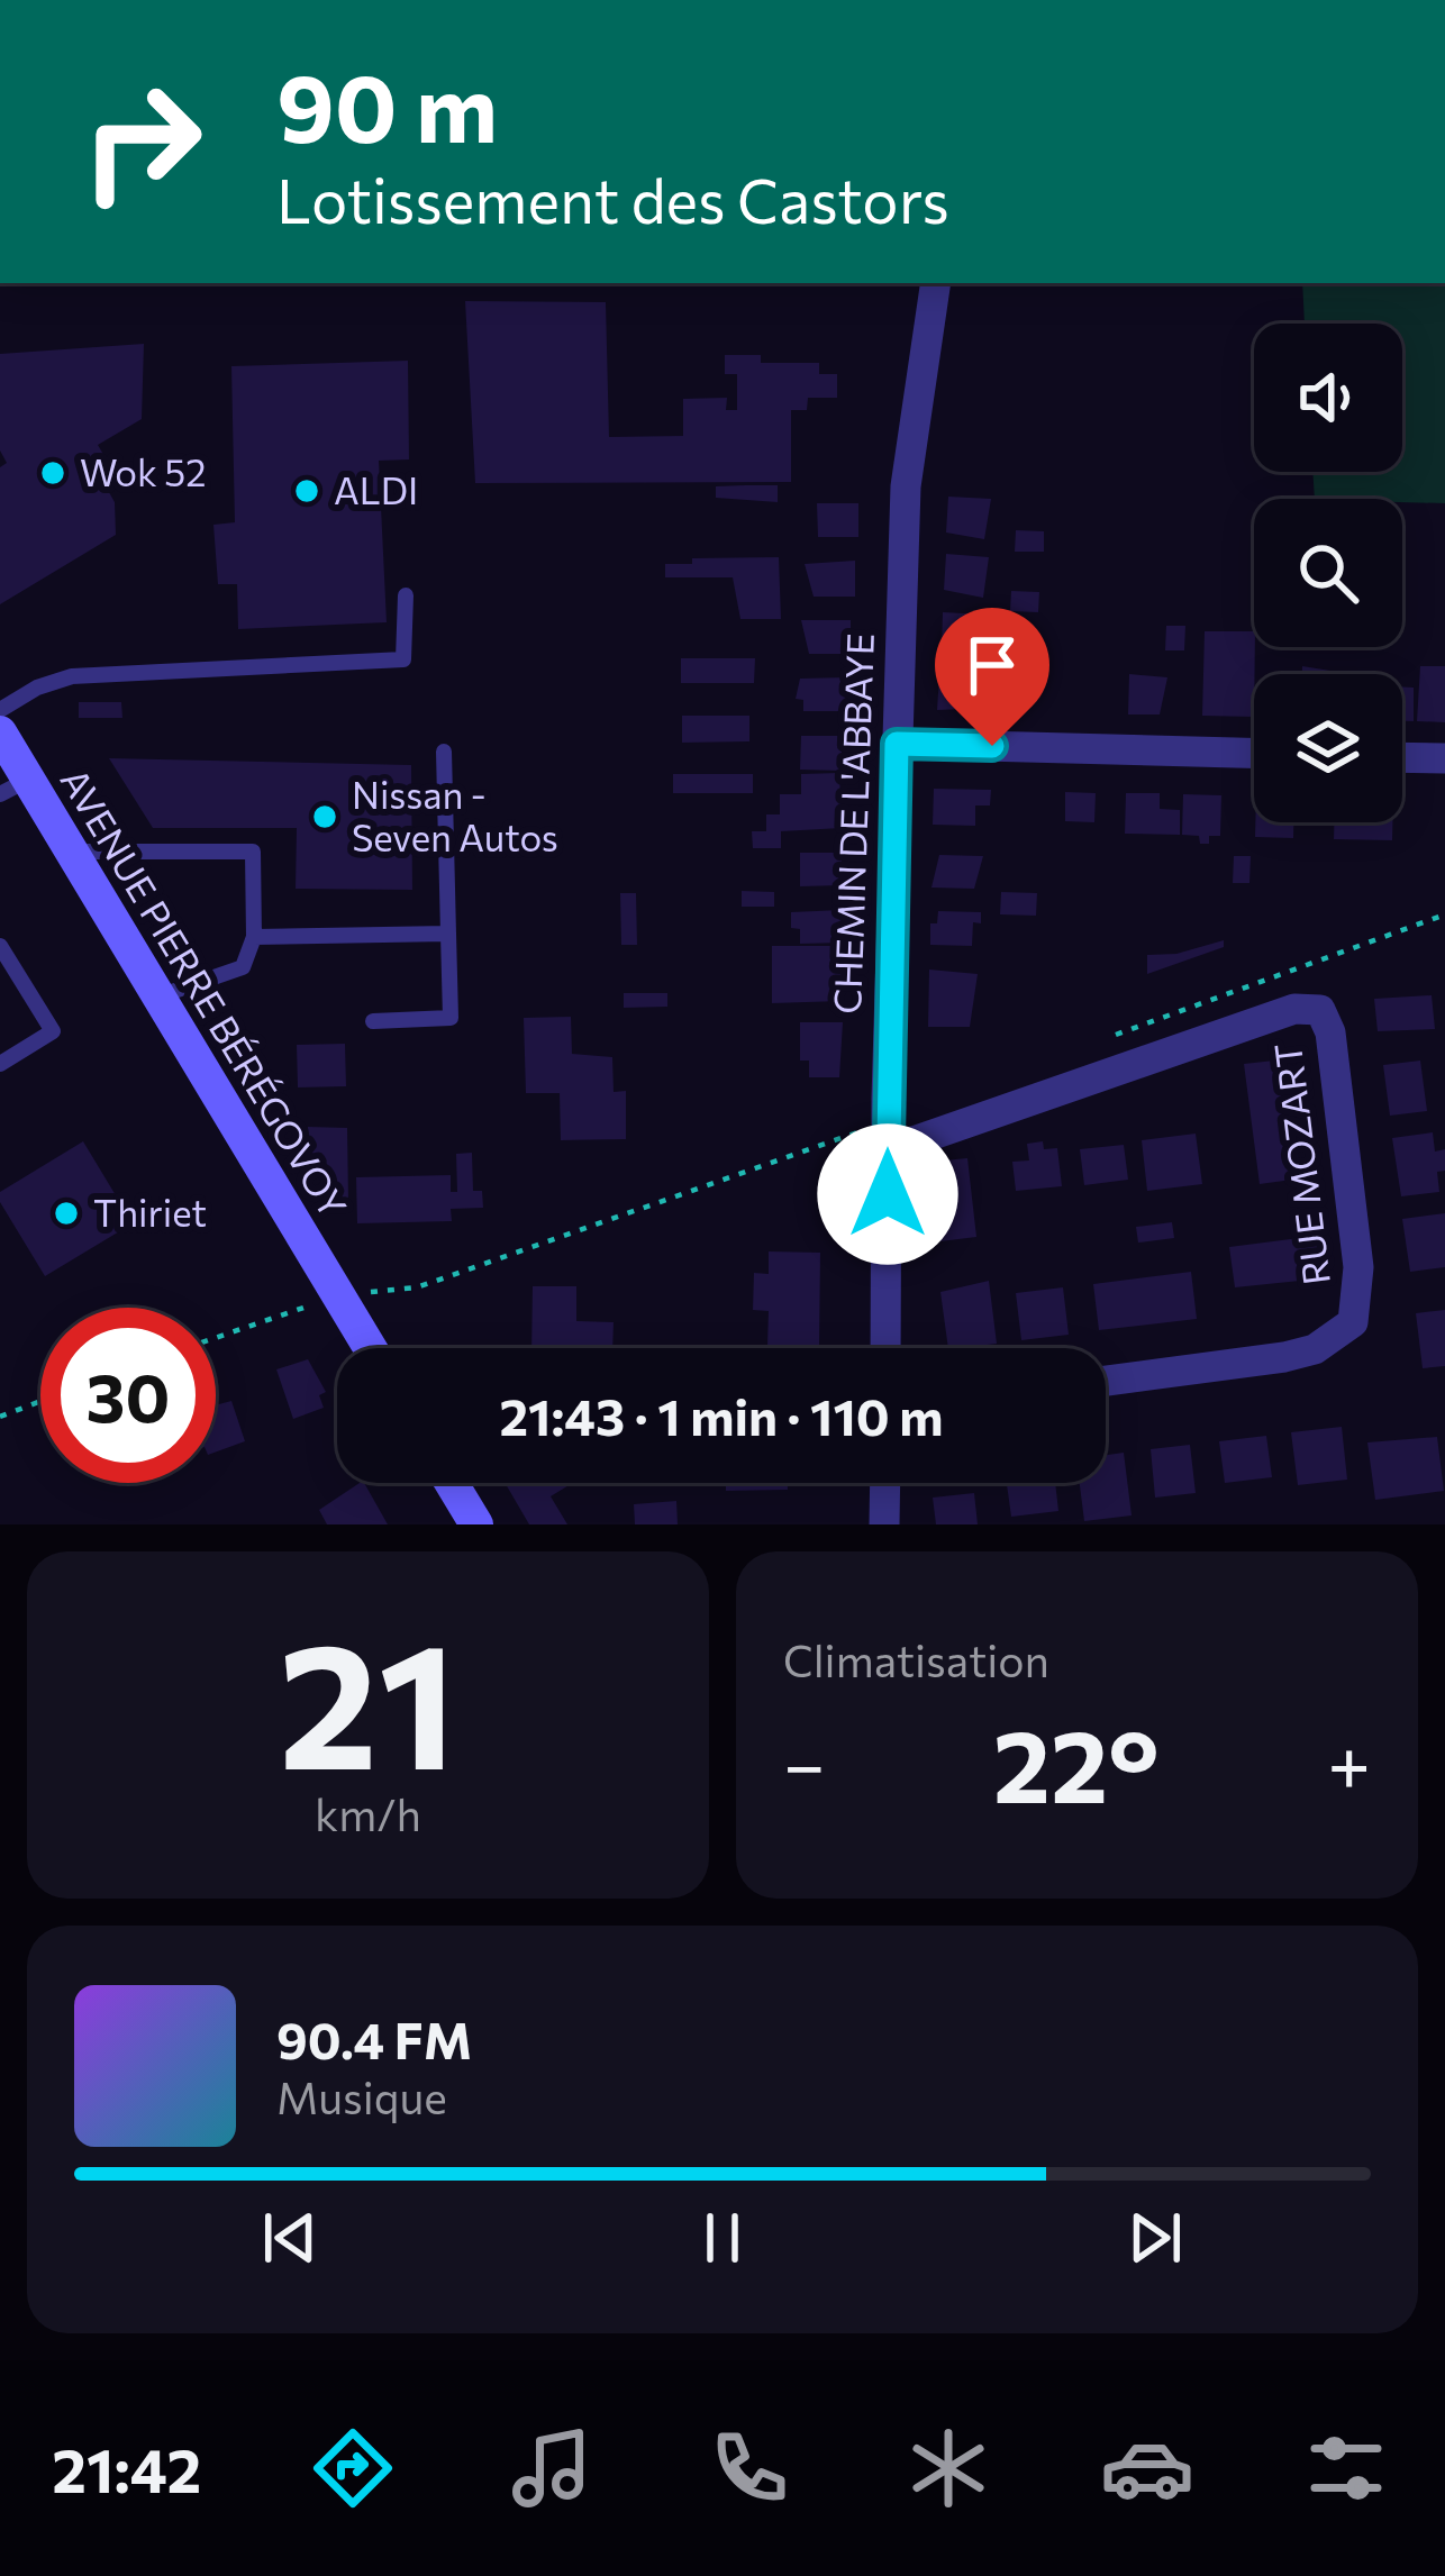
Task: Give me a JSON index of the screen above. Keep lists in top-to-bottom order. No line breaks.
{"streets":{"main road":["AVENUE PIERRE BÉRÉGOVOY"],"street":["CHEMIN DE L'ABBAYE","RUE MOZART"]},"crossings":[["CHEMIN DE L'ABBAYE","RUE MOZART"]],"places":["Wok 52","ALDI","Nissan - Seven Autos","Thiriet"],"page":{"turn":["90 m","Lotissement des Castors"],"limit":"30","trip":"21:43 · 1 min · 110 m","tile":[["21","km/h"],"Climatisation"],"heat":["−","22°","+"],"song":["90.4 FM","Musique"],"tabs":"21:42"}}
